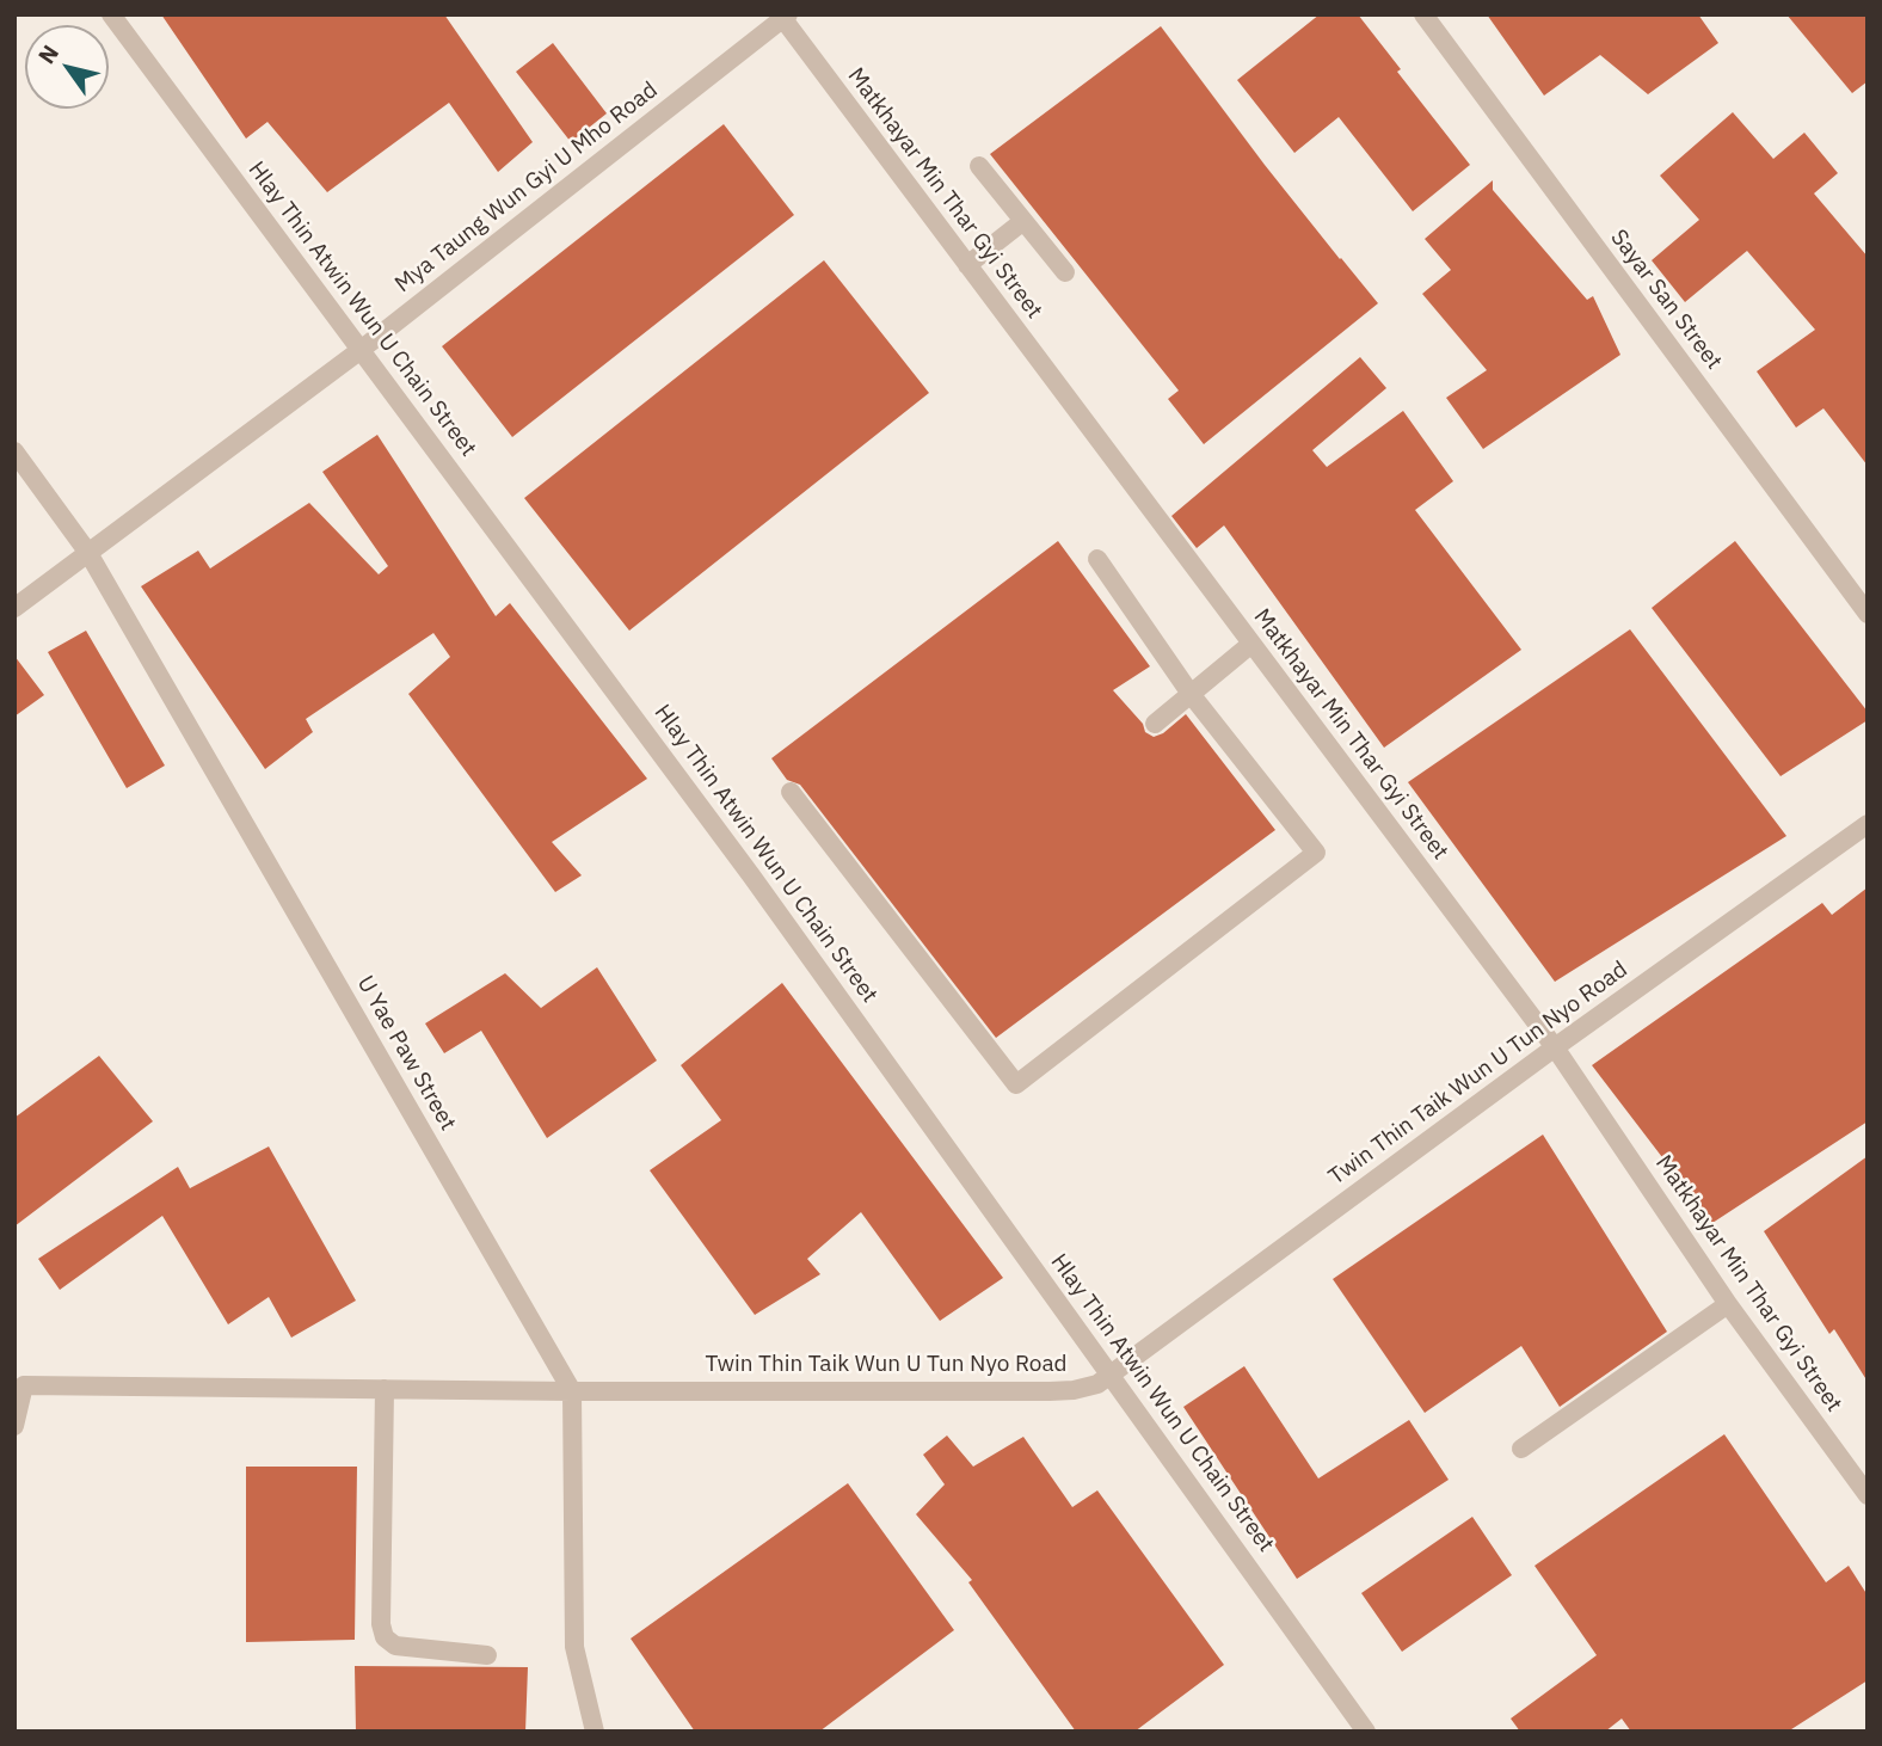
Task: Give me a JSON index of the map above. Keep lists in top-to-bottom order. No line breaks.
{"streets":{"street":["Mya Taung Wun Gyi U Mho Road","Matkhayar Min Thar Gyi Street","Sayar San Street","Hlay Thin Atwin Wun U Chain Street","U Yae Paw Street","Twin Thin Taik Wun U Tun Nyo Road"]},"crossings":[["Mya Taung Wun Gyi U Mho Road","Matkhayar Min Thar Gyi Street"],["Mya Taung Wun Gyi U Mho Road","Hlay Thin Atwin Wun U Chain Street"],["Mya Taung Wun Gyi U Mho Road","U Yae Paw Street"],["Matkhayar Min Thar Gyi Street","Twin Thin Taik Wun U Tun Nyo Road"],["Hlay Thin Atwin Wun U Chain Street","Twin Thin Taik Wun U Tun Nyo Road"],["U Yae Paw Street","Twin Thin Taik Wun U Tun Nyo Road"]],"north":"top left"}
